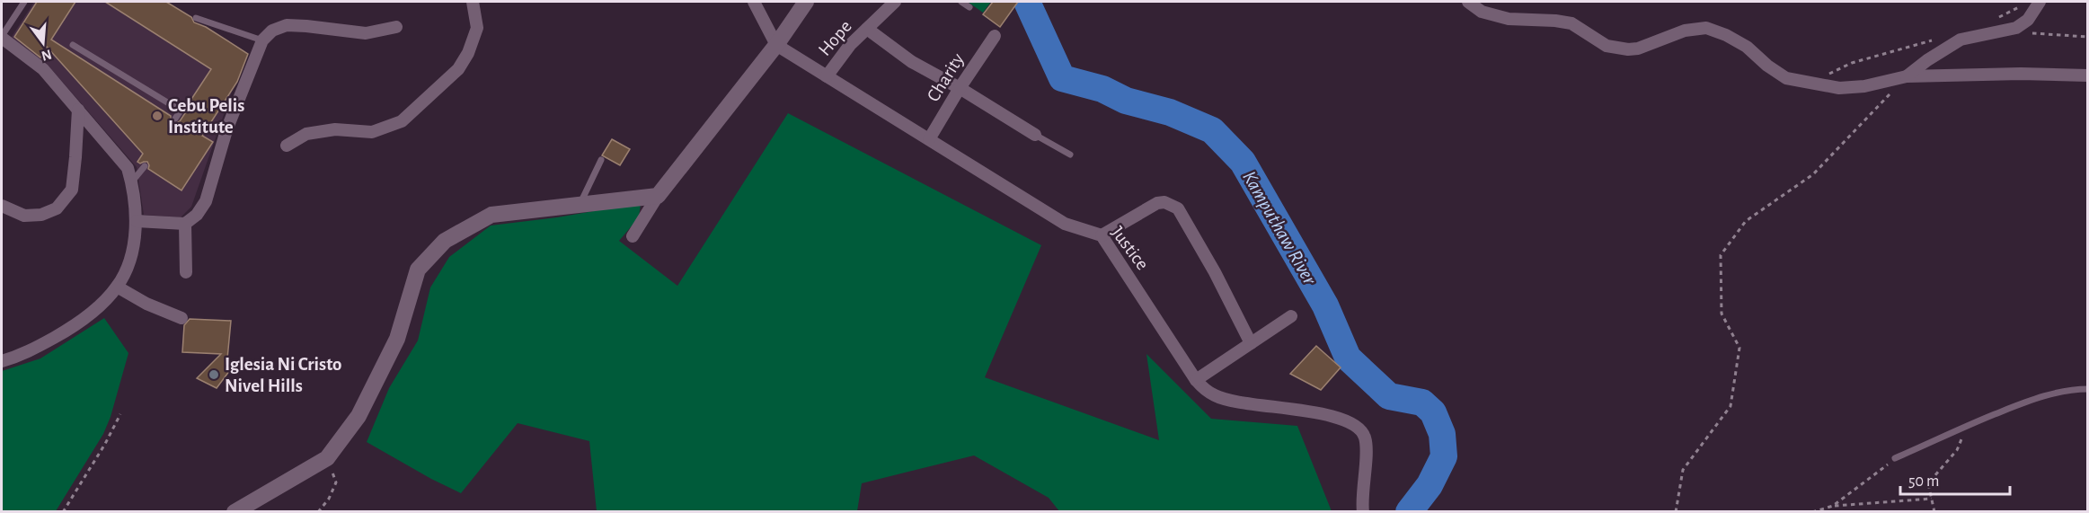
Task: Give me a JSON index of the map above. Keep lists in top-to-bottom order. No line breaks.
{"streets":{"street":["Hope","Charity","Justice"]},"crossings":[["Hope","Justice"],["Charity","Justice"]],"water":["Kamputhaw River"],"places":["Cebu Pelis Institute","Iglesia Ni Cristo Nivel Hills"],"scale_bar":"50 m","north":"bottom"}
